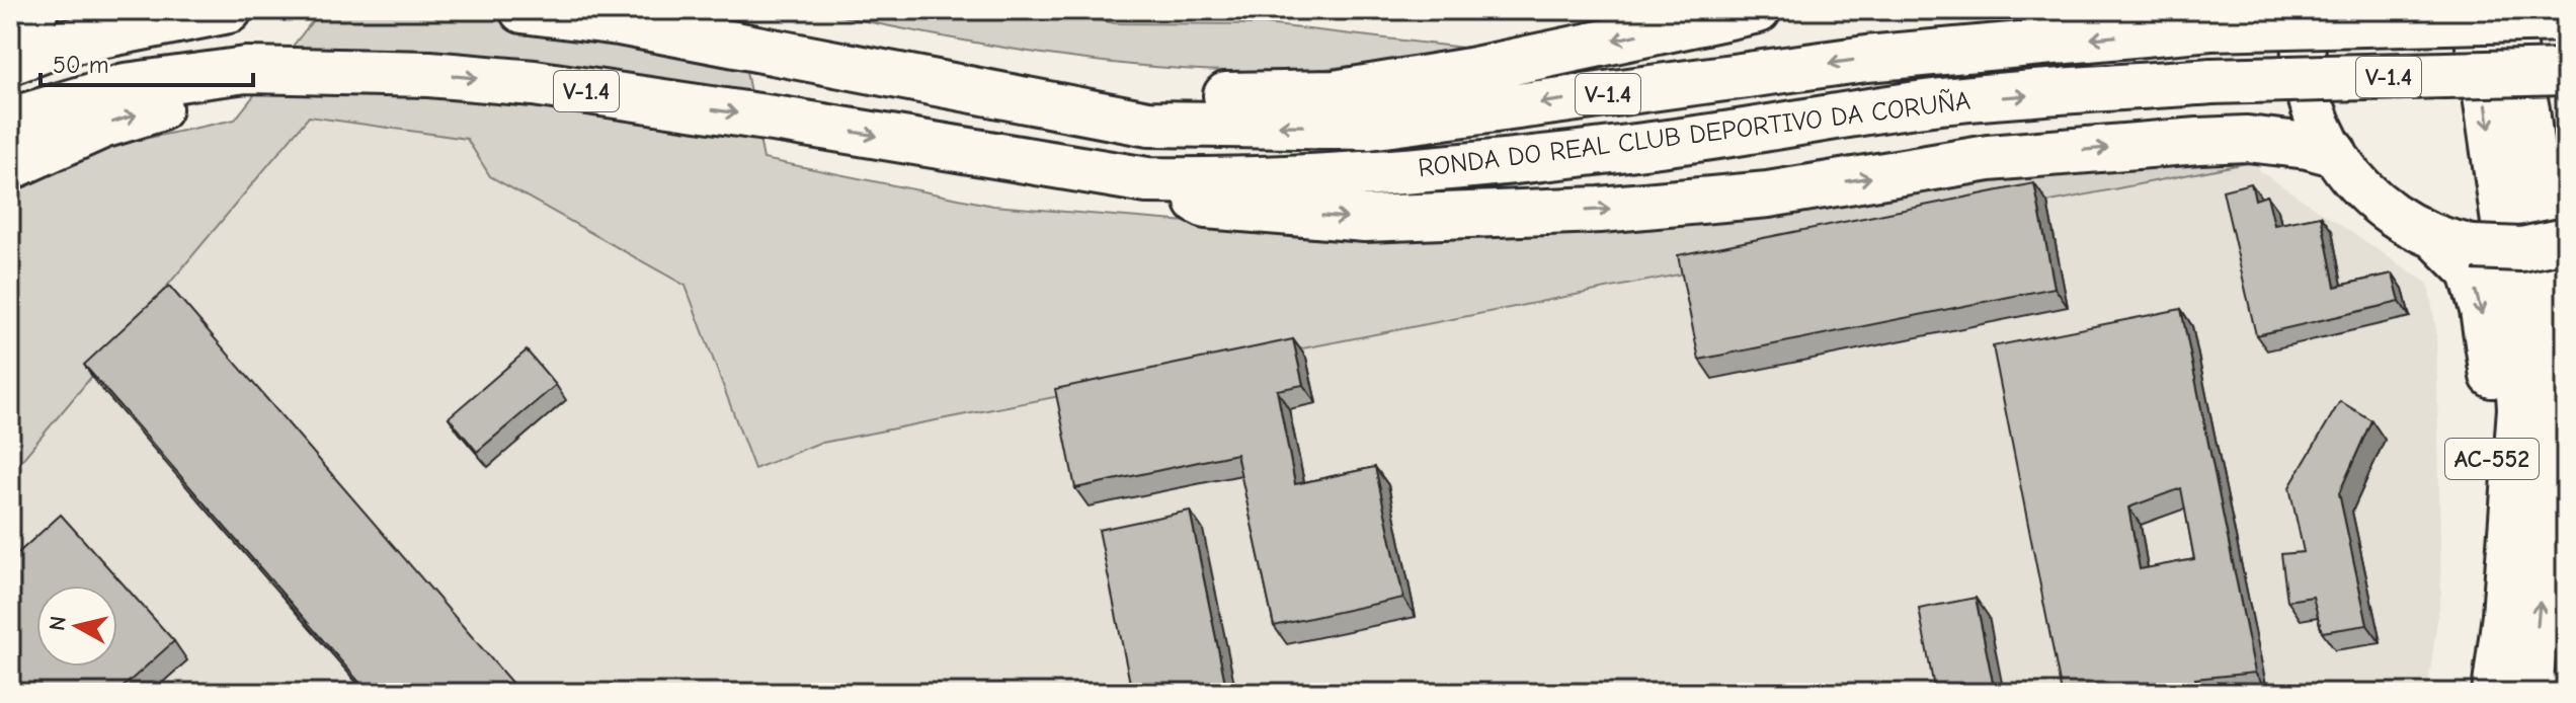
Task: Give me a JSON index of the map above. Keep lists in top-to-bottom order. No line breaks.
{"streets":{"highway":["V-1.4","RONDA DO REAL CLUB DEPORTIVO DA CORUÑA"],"main road":["AC-552"]},"scale_bar":"50 m","north":"left"}
